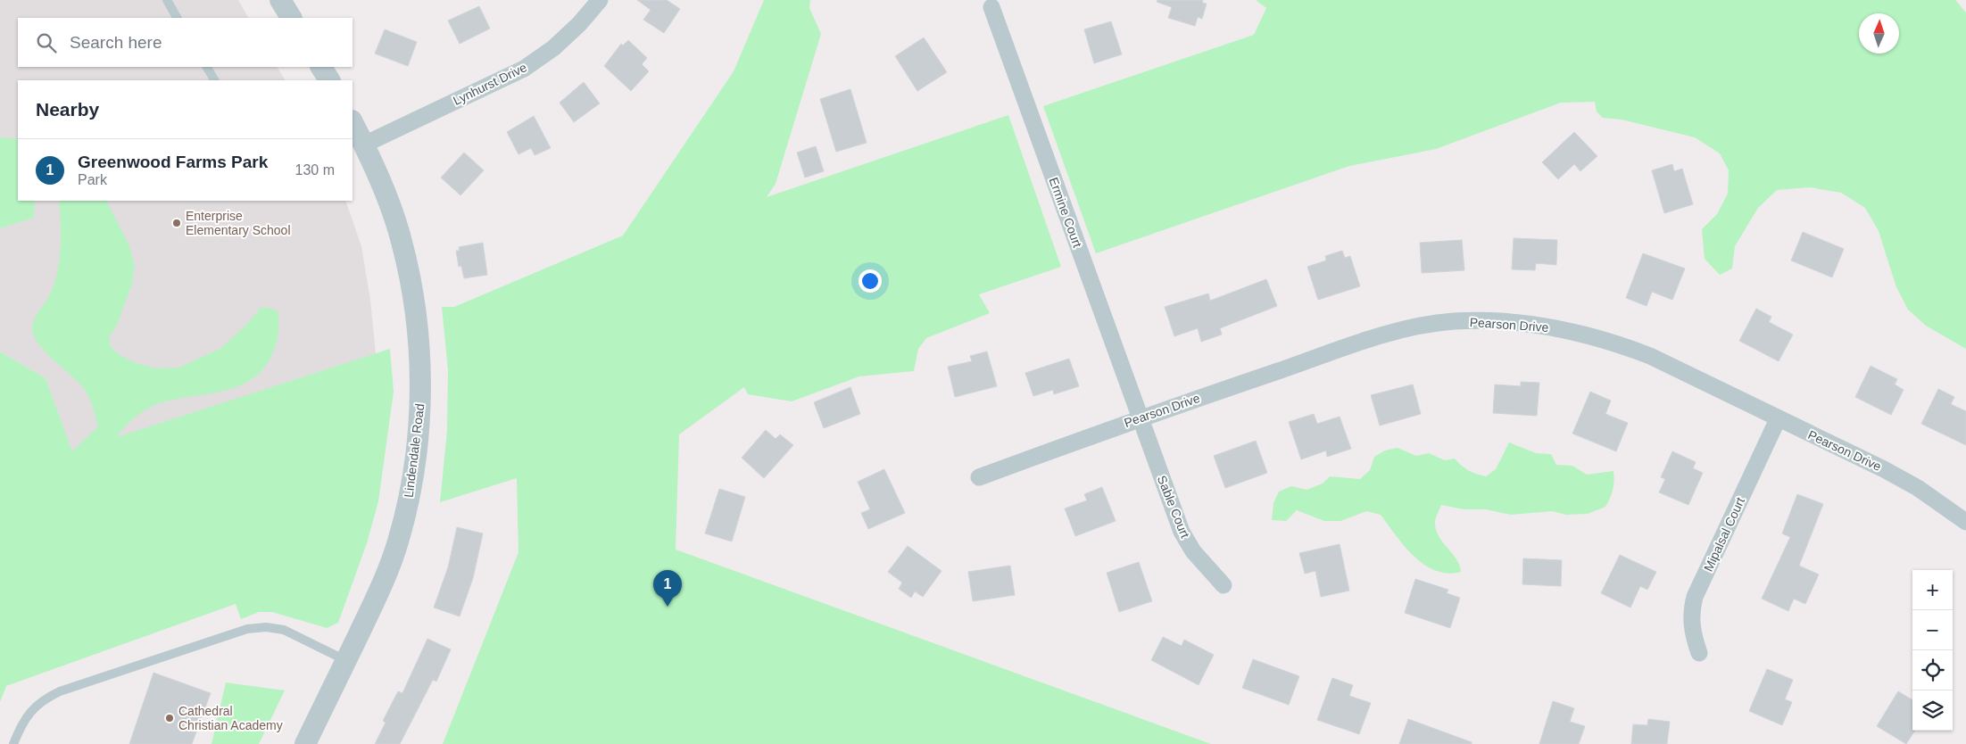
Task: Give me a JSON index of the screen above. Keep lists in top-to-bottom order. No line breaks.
{"streets":{"street":["Lynhurst Drive","Ermine Court","Pearson Drive","Lindendale Road","Sable Court","Mipalsal Court"]},"crossings":[["Lynhurst Drive","Lindendale Road"],["Ermine Court","Pearson Drive"],["Ermine Court","Sable Court"],["Pearson Drive","Sable Court"],["Pearson Drive","Mipalsal Court"]],"places":["Enterprise Elementary School","Cathedral Christian Academy"],"north":"top","page":{"search":"Search here","heading":"Nearby","list":[{"mark":"1","name":"Greenwood Farms Park","note":"Park","value":"130 m"}],"map_buttons":["+","−"],"pins":"1"}}
